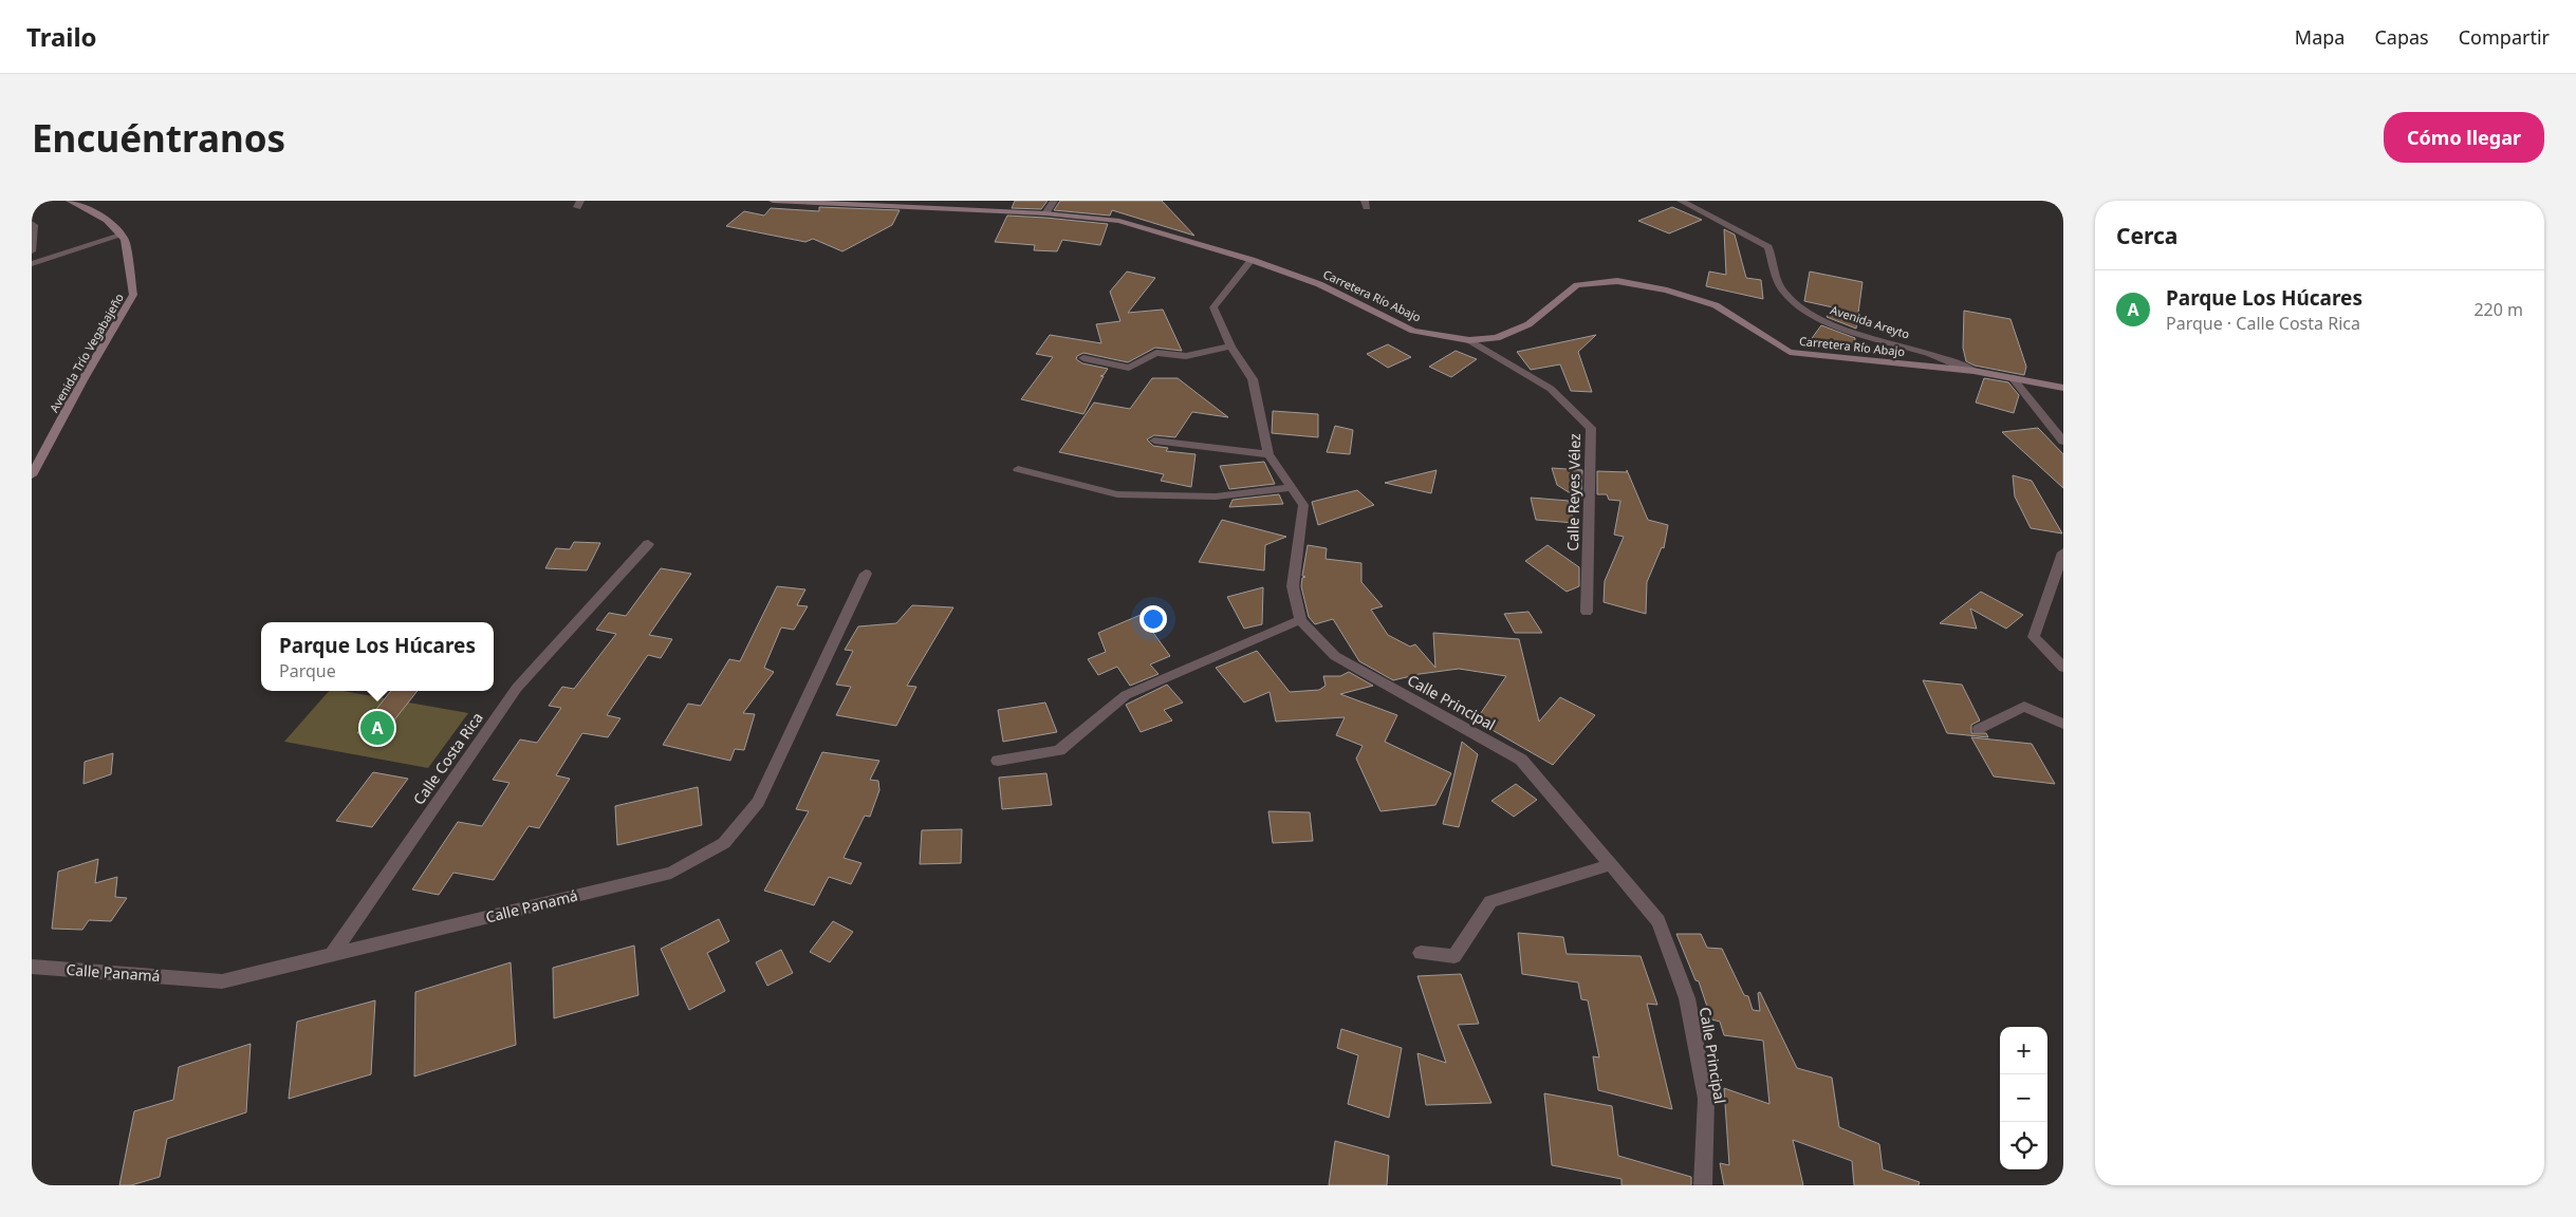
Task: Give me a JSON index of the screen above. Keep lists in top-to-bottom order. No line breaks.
{"streets":{"street":["Carretera Río Abajo","Avenida Areyto","Avenida Trío Vegabajeño","Calle Reyes Vélez","Calle Principal","Calle Costa Rica","Calle Panamá"]},"crossings":[["Carretera Río Abajo","Avenida Areyto"],["Carretera Río Abajo","Calle Reyes Vélez"],["Calle Costa Rica","Calle Panamá"]],"page":{"header":"Trailo","nav":["Mapa","Capas","Compartir"],"buttons":"Cómo llegar","title":"Encuéntranos","heading":"Cerca","list":[{"mark":"A","name":"Parque Los Húcares","note":"Parque · Calle Costa Rica","value":"220 m"}],"popup":["Parque Los Húcares","Parque"],"pins":"A","map_buttons":["+","−"]}}
